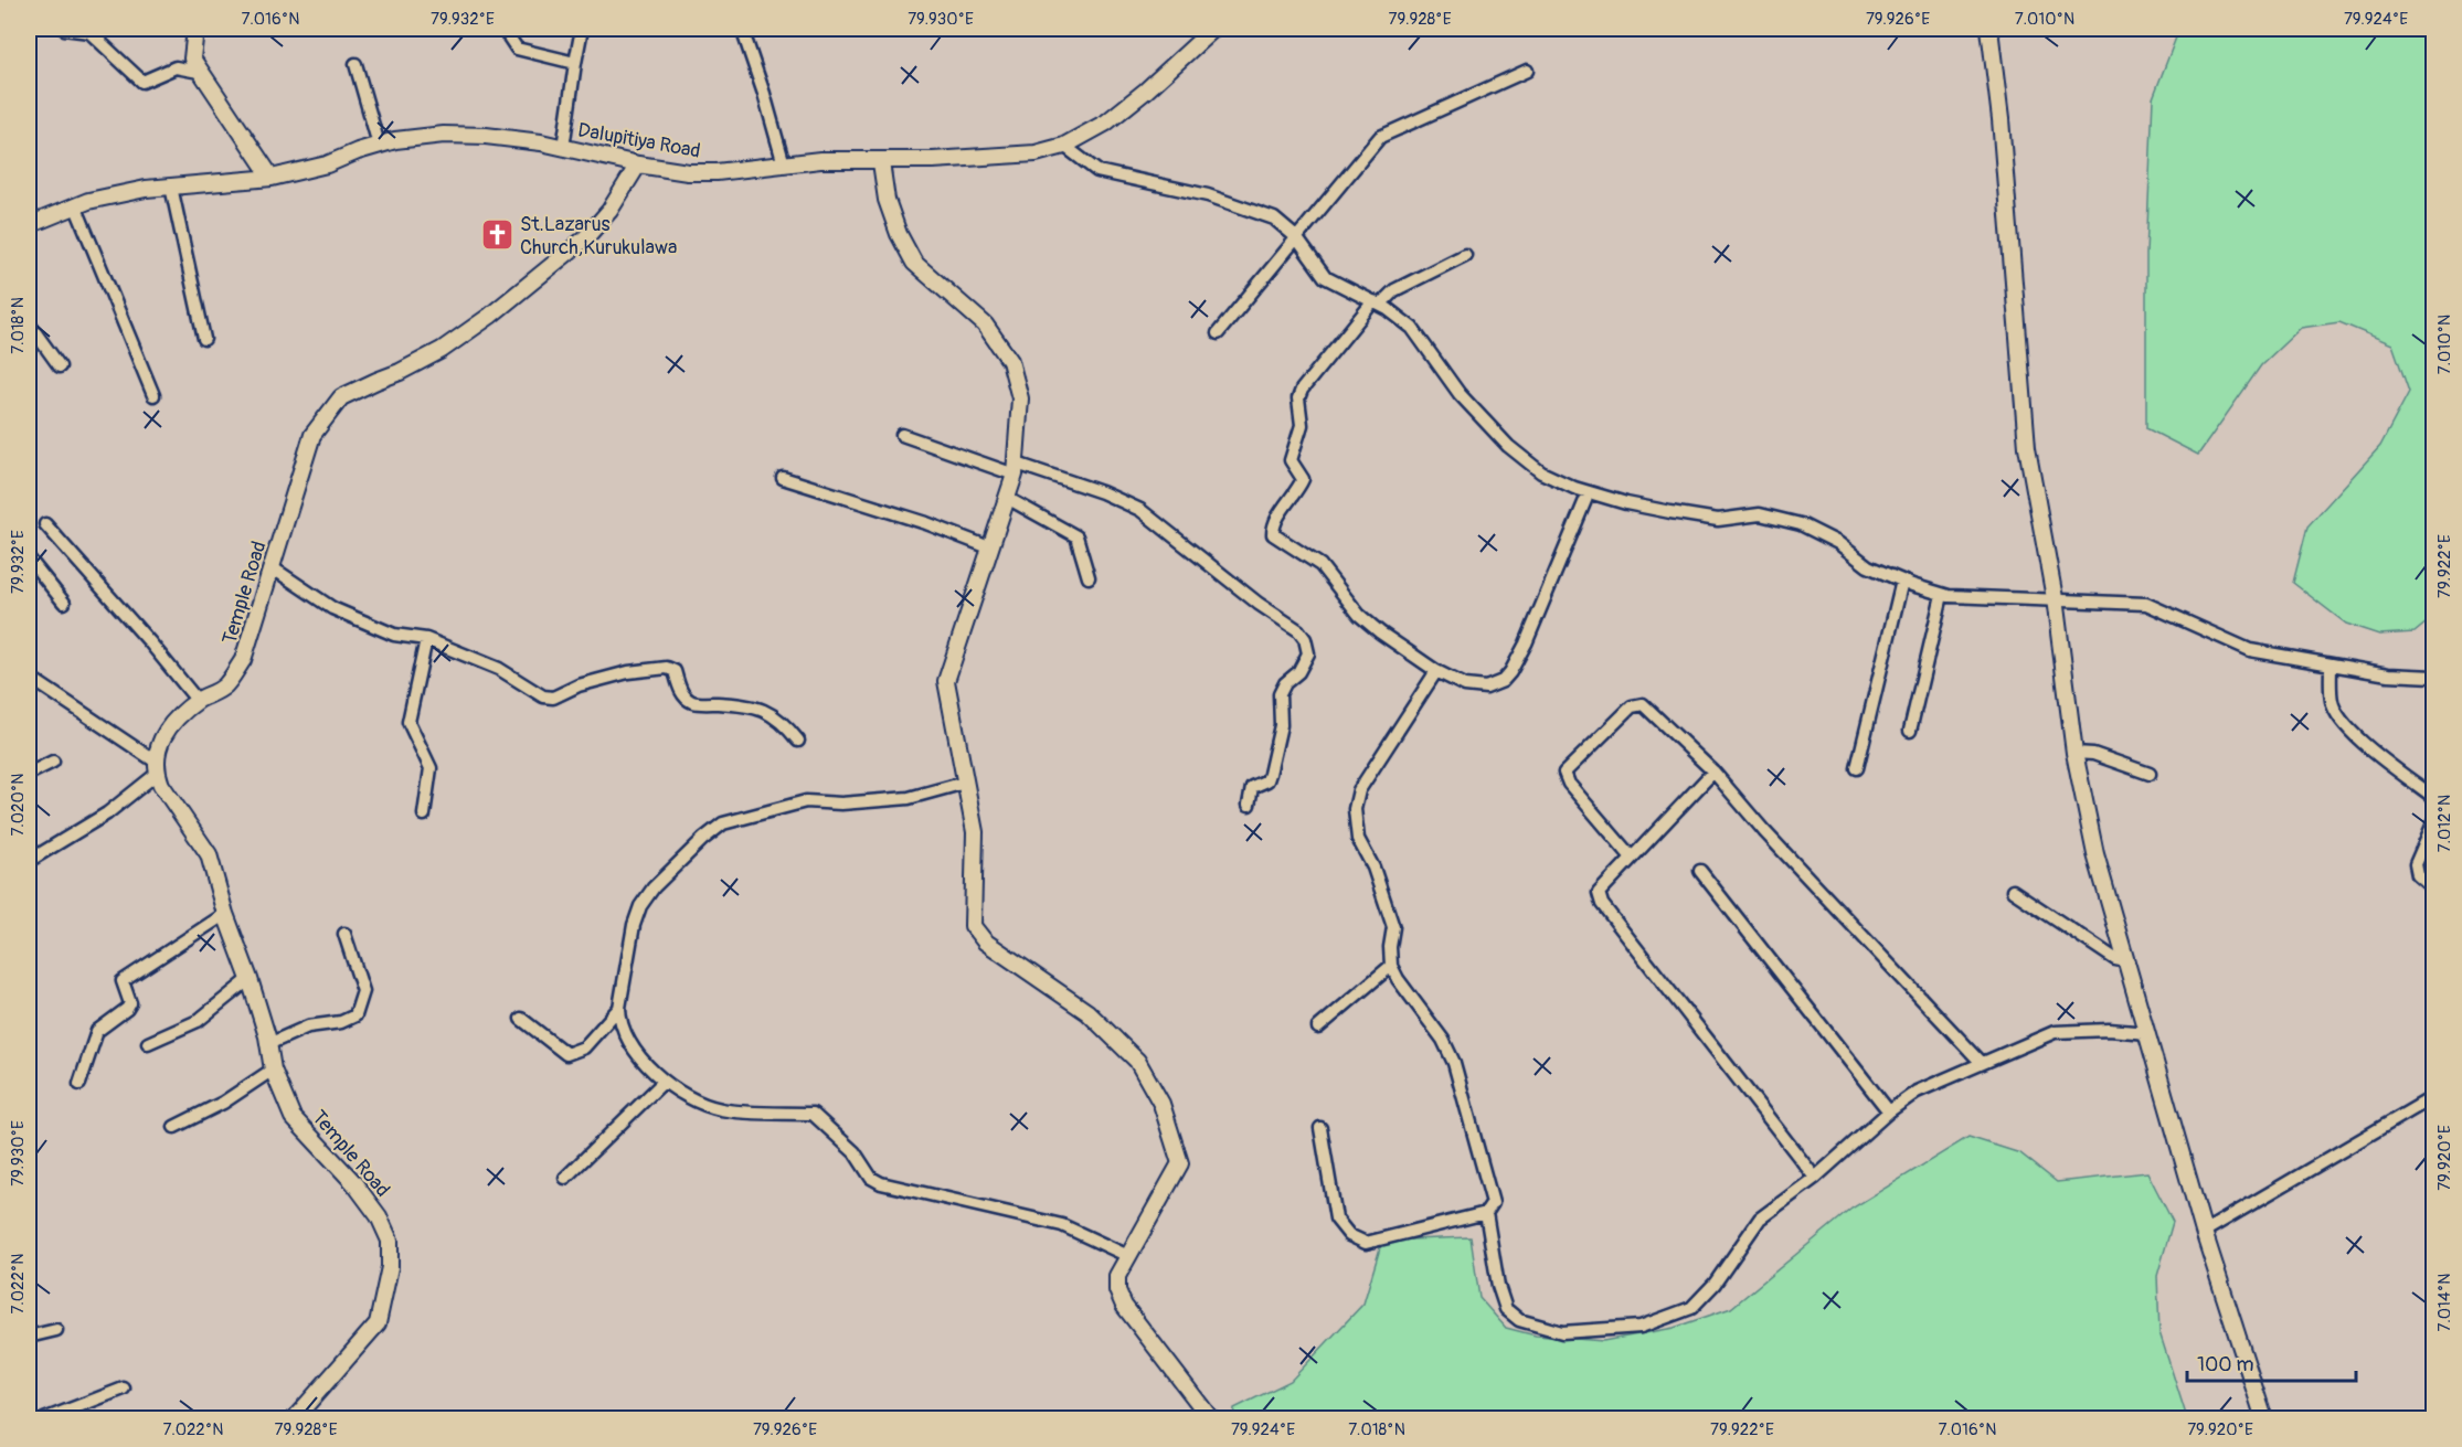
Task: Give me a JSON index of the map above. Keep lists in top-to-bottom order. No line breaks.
{"streets":{"street":["Dalupitiya Road","Temple Road"]},"crossings":[["Dalupitiya Road","Temple Road"]],"places":{"church":["St.Lazarus Church,Kurukulawa"]},"scale_bar":"100 m","coordinates":["7.016°N","79.932°E","79.930°E","79.928°E","79.926°E","7.010°N","79.924°E","7.018°N","79.922°E","7.020°N","7.012°N","79.920°E","7.022°N","7.014°N"]}
